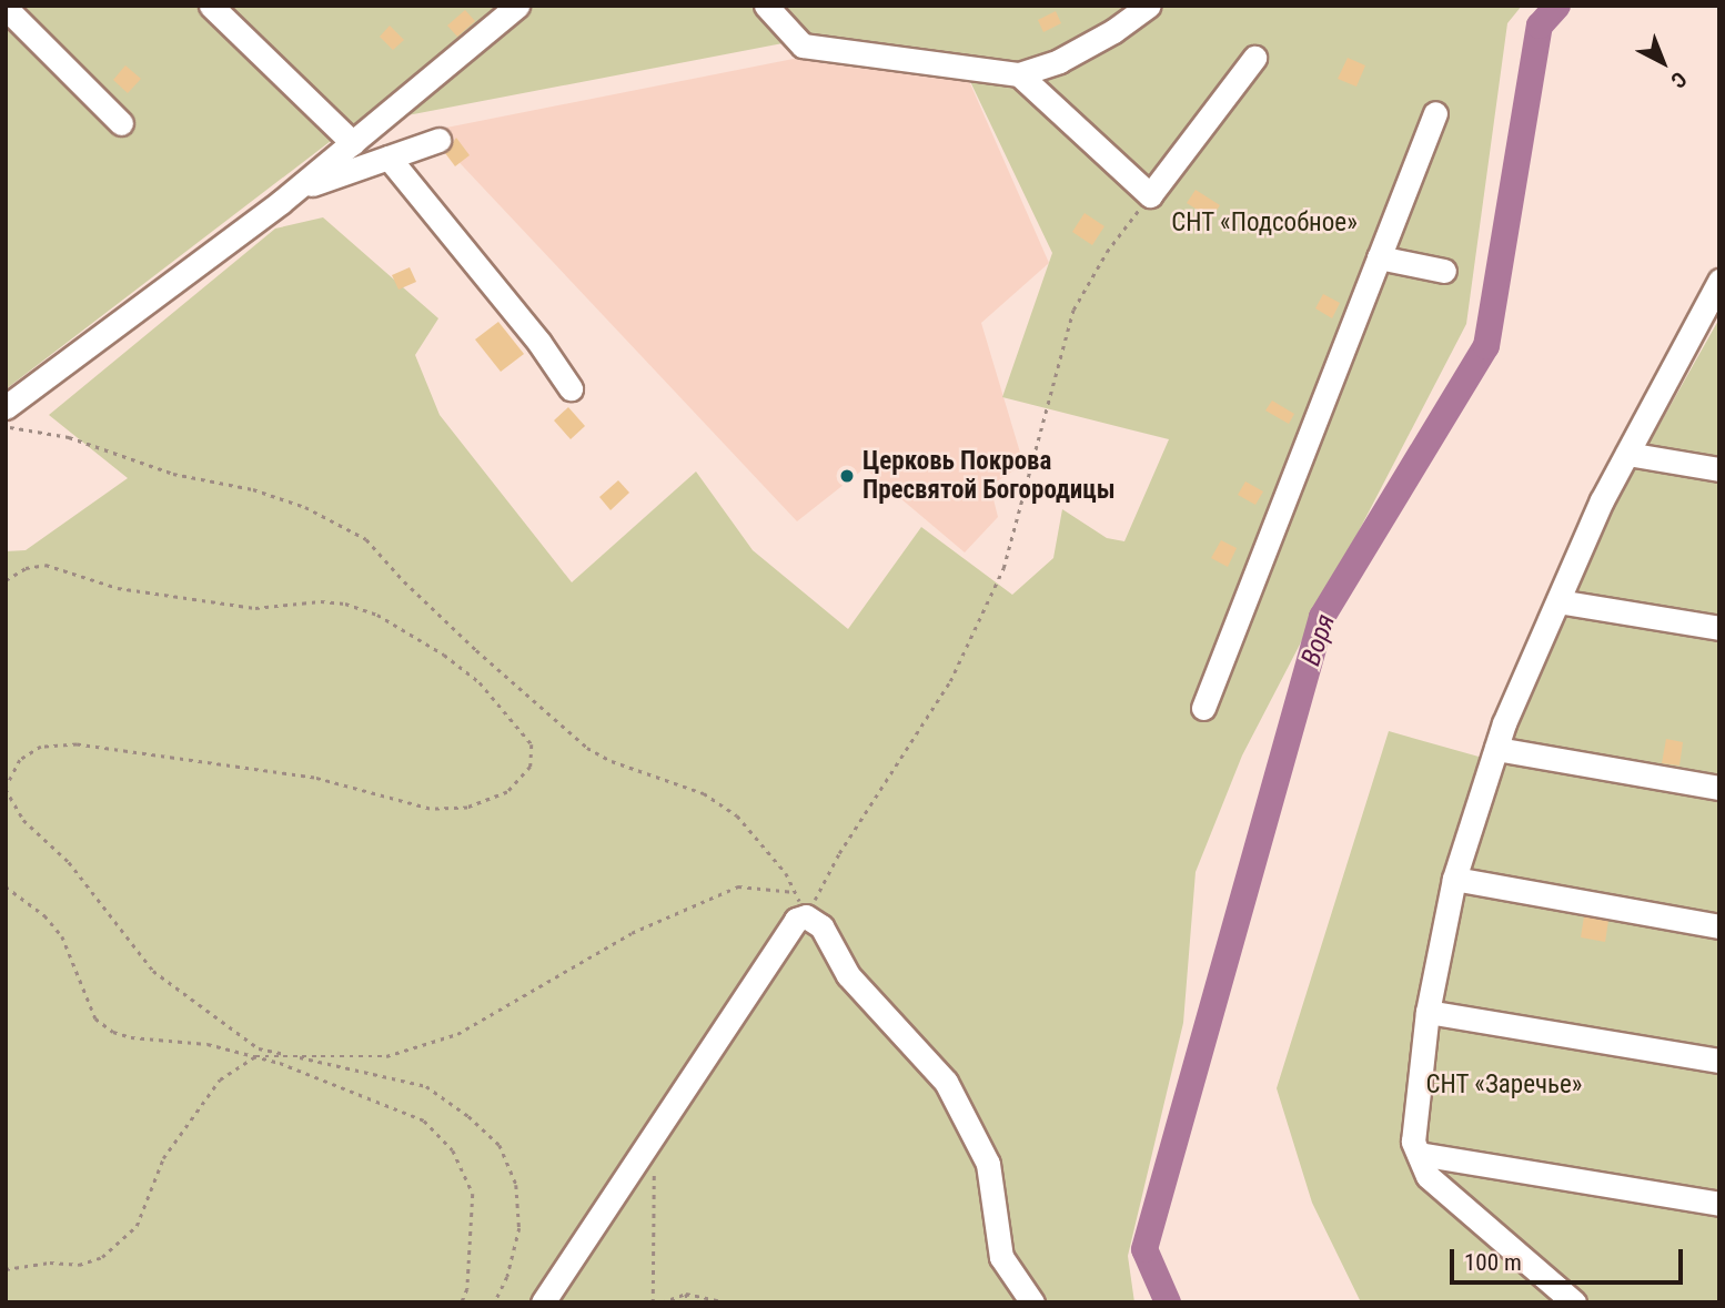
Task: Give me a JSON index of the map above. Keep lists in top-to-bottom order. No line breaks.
{"water":["Воря"],"parks":["СНТ «Подсобное»","СНТ «Заречье»"],"places":["Церковь Покрова Пресвятой Богородицы"],"scale_bar":"100 m","north":"bottom right"}
